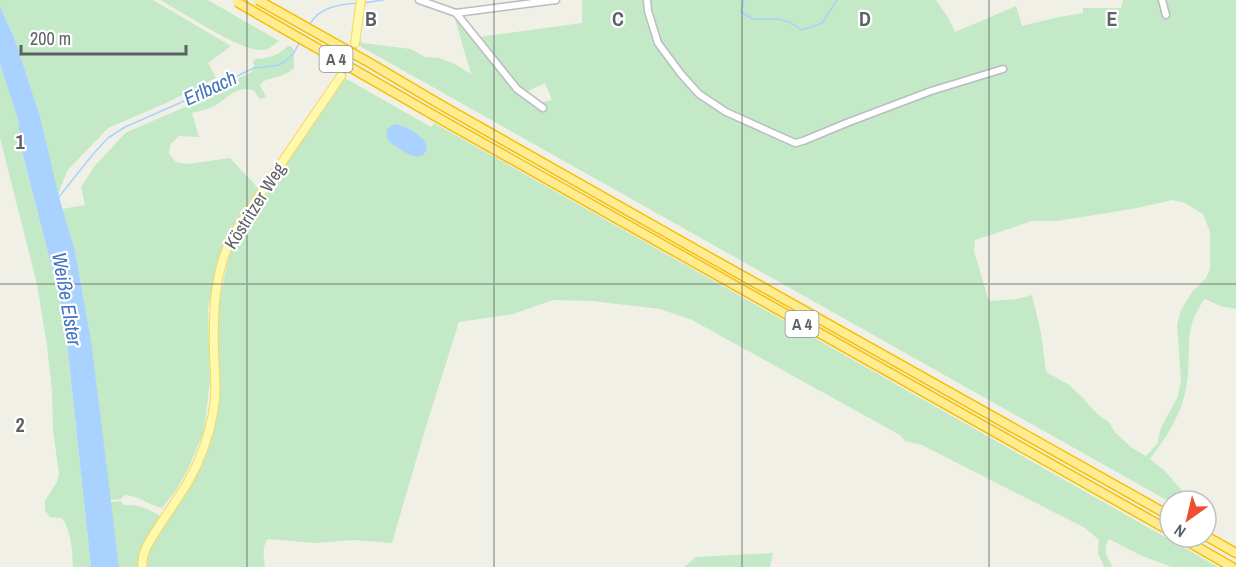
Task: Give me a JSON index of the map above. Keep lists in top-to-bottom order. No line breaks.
{"streets":{"highway":["A 4"],"main road":["Köstritzer Weg"]},"water":["Erlbach","Weiße Elster"],"scale_bar":"200 m","north":"bottom left","grid":{"columns":["B","C","D","E"],"rows":["1","2"]}}
